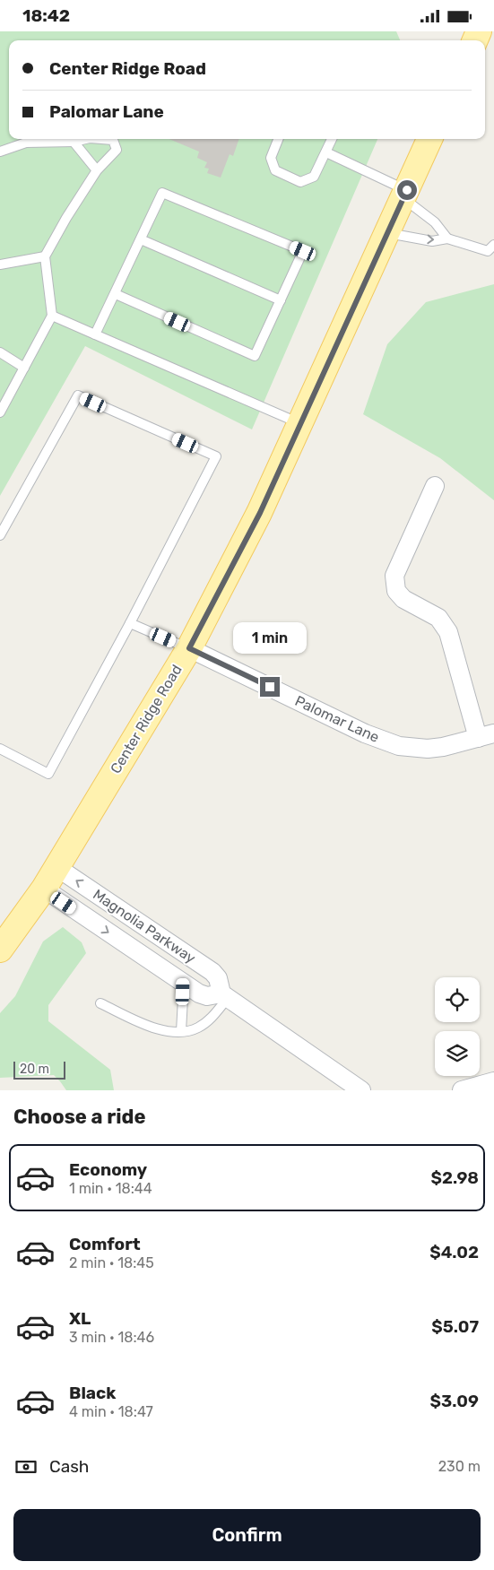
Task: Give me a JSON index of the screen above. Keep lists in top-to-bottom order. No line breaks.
{"streets":{"main road":["Center Ridge Road"],"street":["Palomar Lane","Magnolia Parkway"]},"crossings":[["Center Ridge Road","Palomar Lane"],["Center Ridge Road","Magnolia Parkway"]],"scale_bar":"20 m","page":{"status":"18:42","banner":["Center Ridge Road","Palomar Lane"],"bubble":"1 min","scale":"20 m","heading":"Choose a ride","list":[{"name":"Economy","note":"1 min · 18:44","value":"$2.98"},{"name":"Comfort","note":"2 min · 18:45","value":"$4.02"},{"name":"XL","note":"3 min · 18:46","value":"$5.07"},{"name":"Black","note":"4 min · 18:47","value":"$3.09"}],"pay":["Cash","230 m"],"buttons":"Confirm"}}
